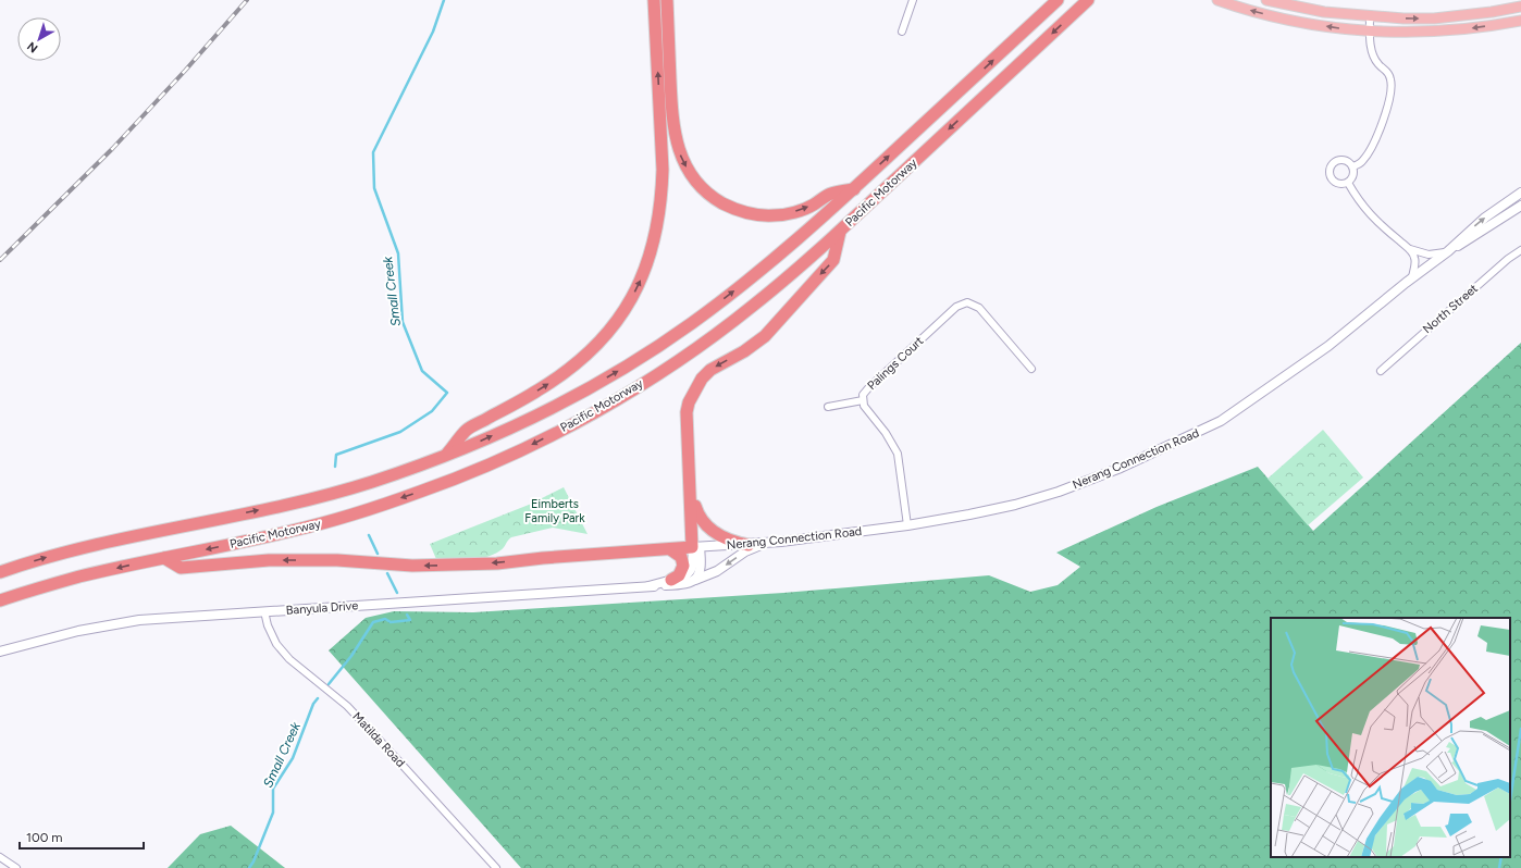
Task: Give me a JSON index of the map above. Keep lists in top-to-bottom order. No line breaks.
{"streets":{"highway":["Pacific Motorway"],"main road":["Nerang Connection Road","Banyula Drive"],"street":["North Street","Palings Court","Matilda Road"]},"crossings":[["Palings Court","Nerang Connection Road"],["Nerang Connection Road","Banyula Drive"],["Banyula Drive","Matilda Road"]],"water":["Small Creek"],"parks":["Eimberts Family Park"],"scale_bar":"100 m","north":"bottom left"}
